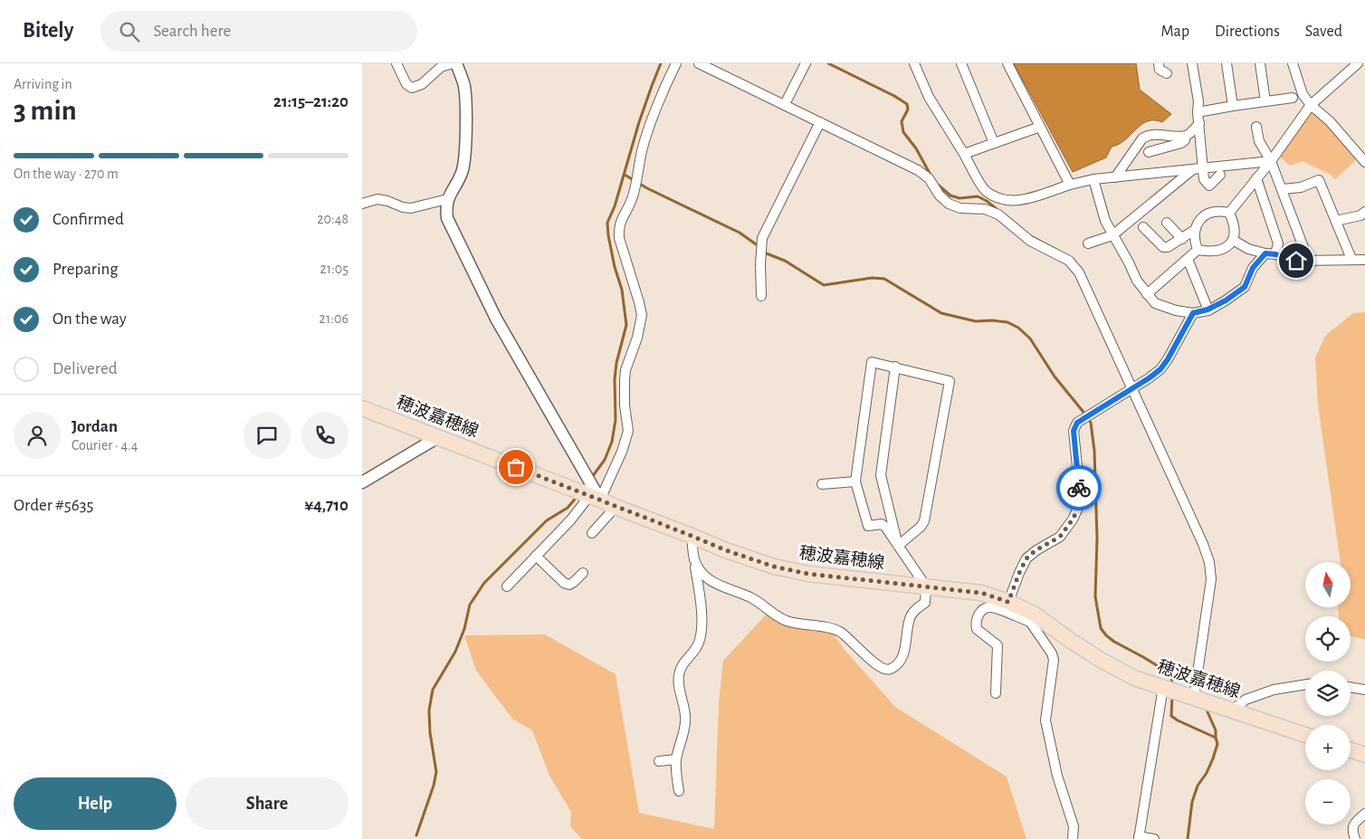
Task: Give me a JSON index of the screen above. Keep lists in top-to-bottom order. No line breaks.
{"streets":{"main road":["穂波嘉穂線"]},"north":"top","page":{"header":"Bitely","search":"Search here","nav":["Map","Directions","Saved"],"heading":["3 min","Arriving in","21:15–21:20"],"panel":["Jordan","Courier · 4.4","Order #5635","¥4,710"],"bar":"On the way · 270 m","list":[["Confirmed","20:48"],["Preparing","21:05"],["On the way","21:06"],"Delivered"],"map_buttons":["+","−"],"buttons":["Help","Share"]}}
